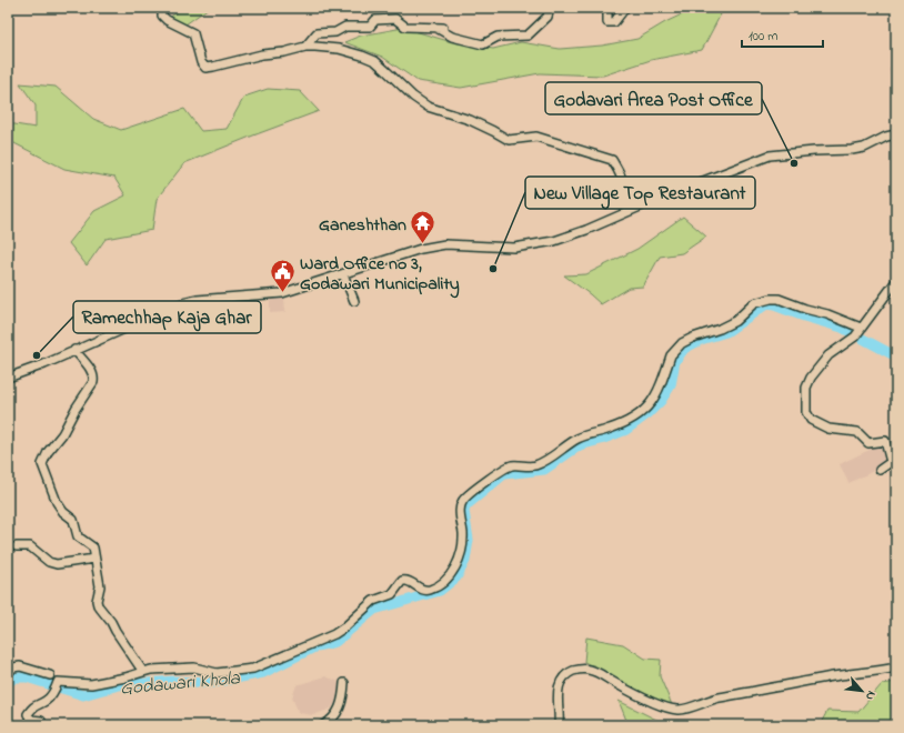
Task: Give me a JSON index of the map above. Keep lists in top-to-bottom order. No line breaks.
{"water":["Godawari Khola"],"places":{"other":["Godavari Area Post Office","New Village Top Restaurant","Ramechhap Kaja Ghar"],"temple":["Ganeshthan"],"public building":["Ward Office no 3, Godawari Municipality"]},"scale_bar":"100 m","north":"bottom right"}
